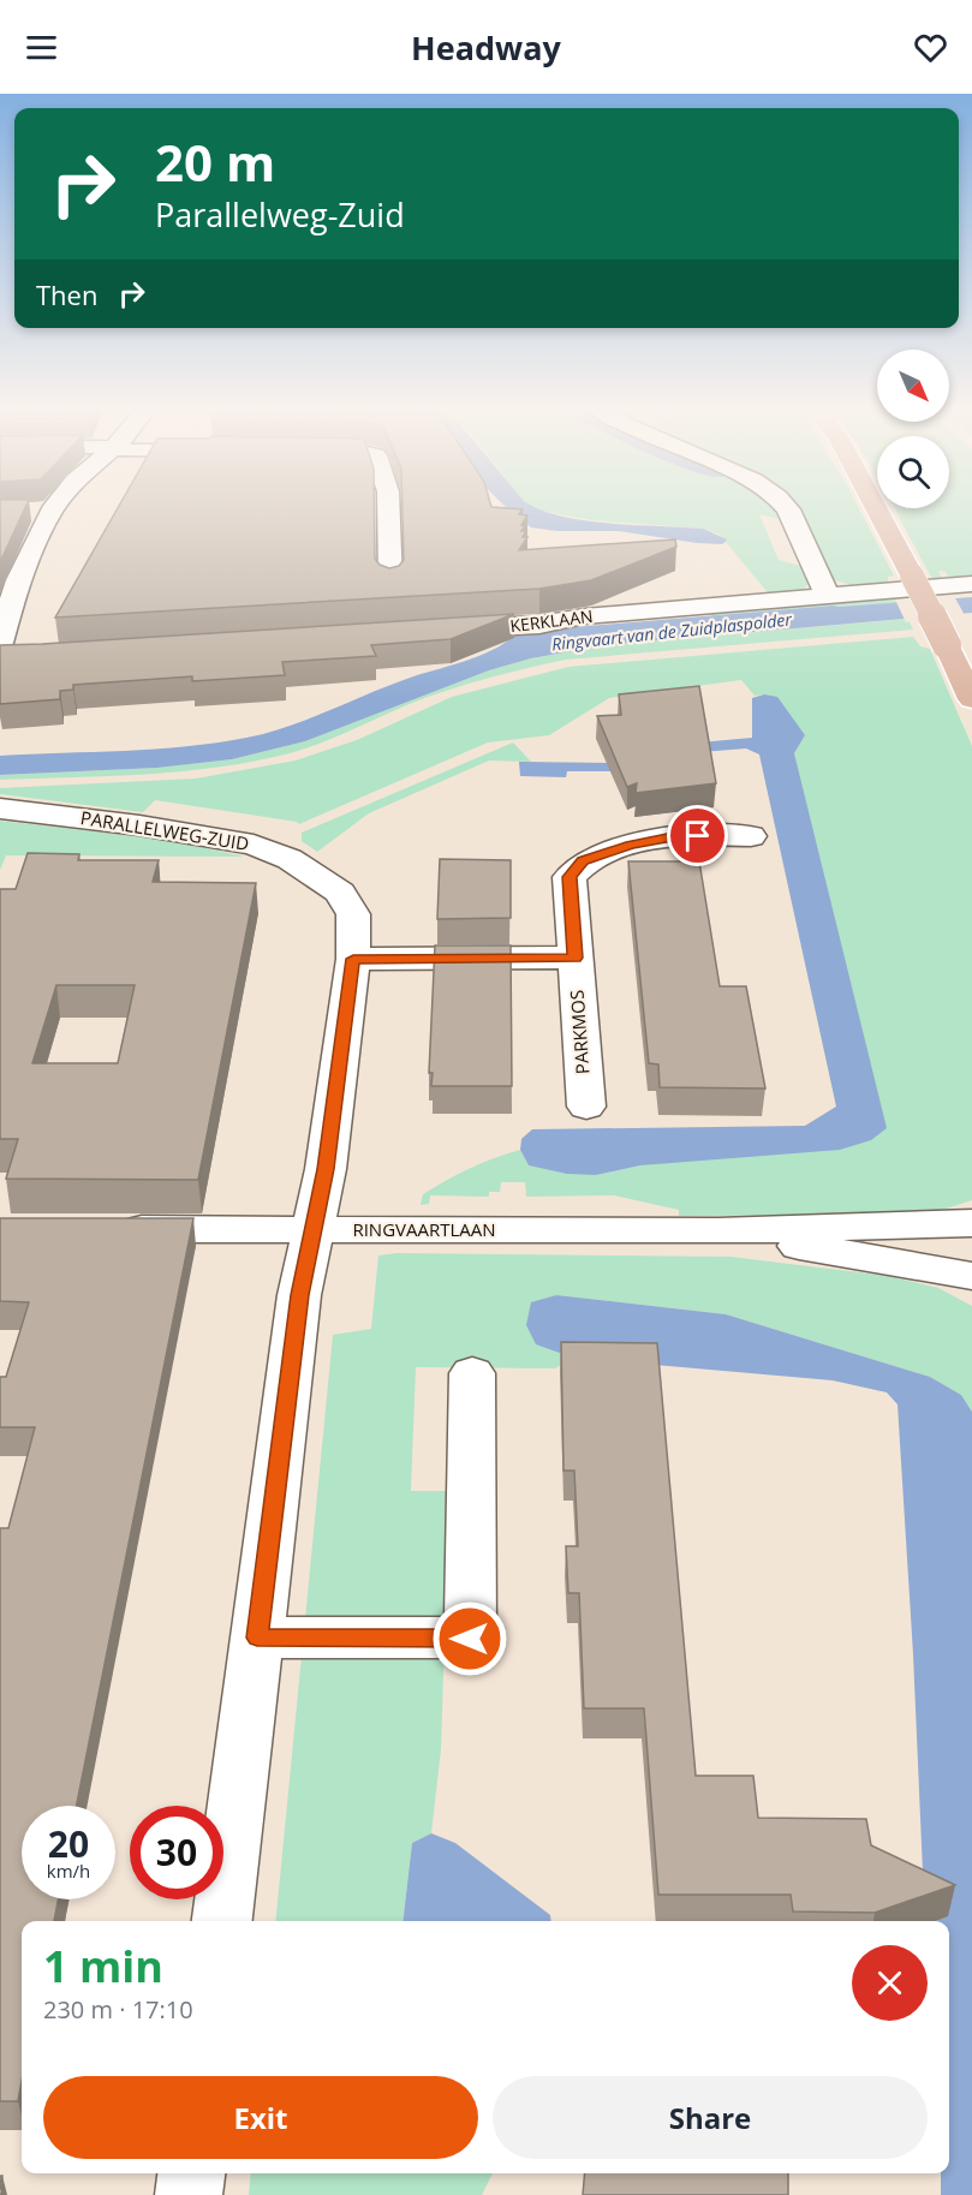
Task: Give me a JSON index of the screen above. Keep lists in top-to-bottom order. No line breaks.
{"streets":{"street":["KERKLAAN","PARALLELWEG-ZUID","PARKMOS","RINGVAARTLAAN"]},"crossings":[["PARALLELWEG-ZUID","RINGVAARTLAAN"]],"water":["Ringvaart van de Zuidplaspolder"],"north":"bottom right","page":{"header":"Headway","turn":["20 m","Parallelweg-Zuid"],"then":"Then","speed":"20 km/h","limit":"30","heading":["1 min","230 m · 17:10"],"buttons":["Exit","Share"]}}
